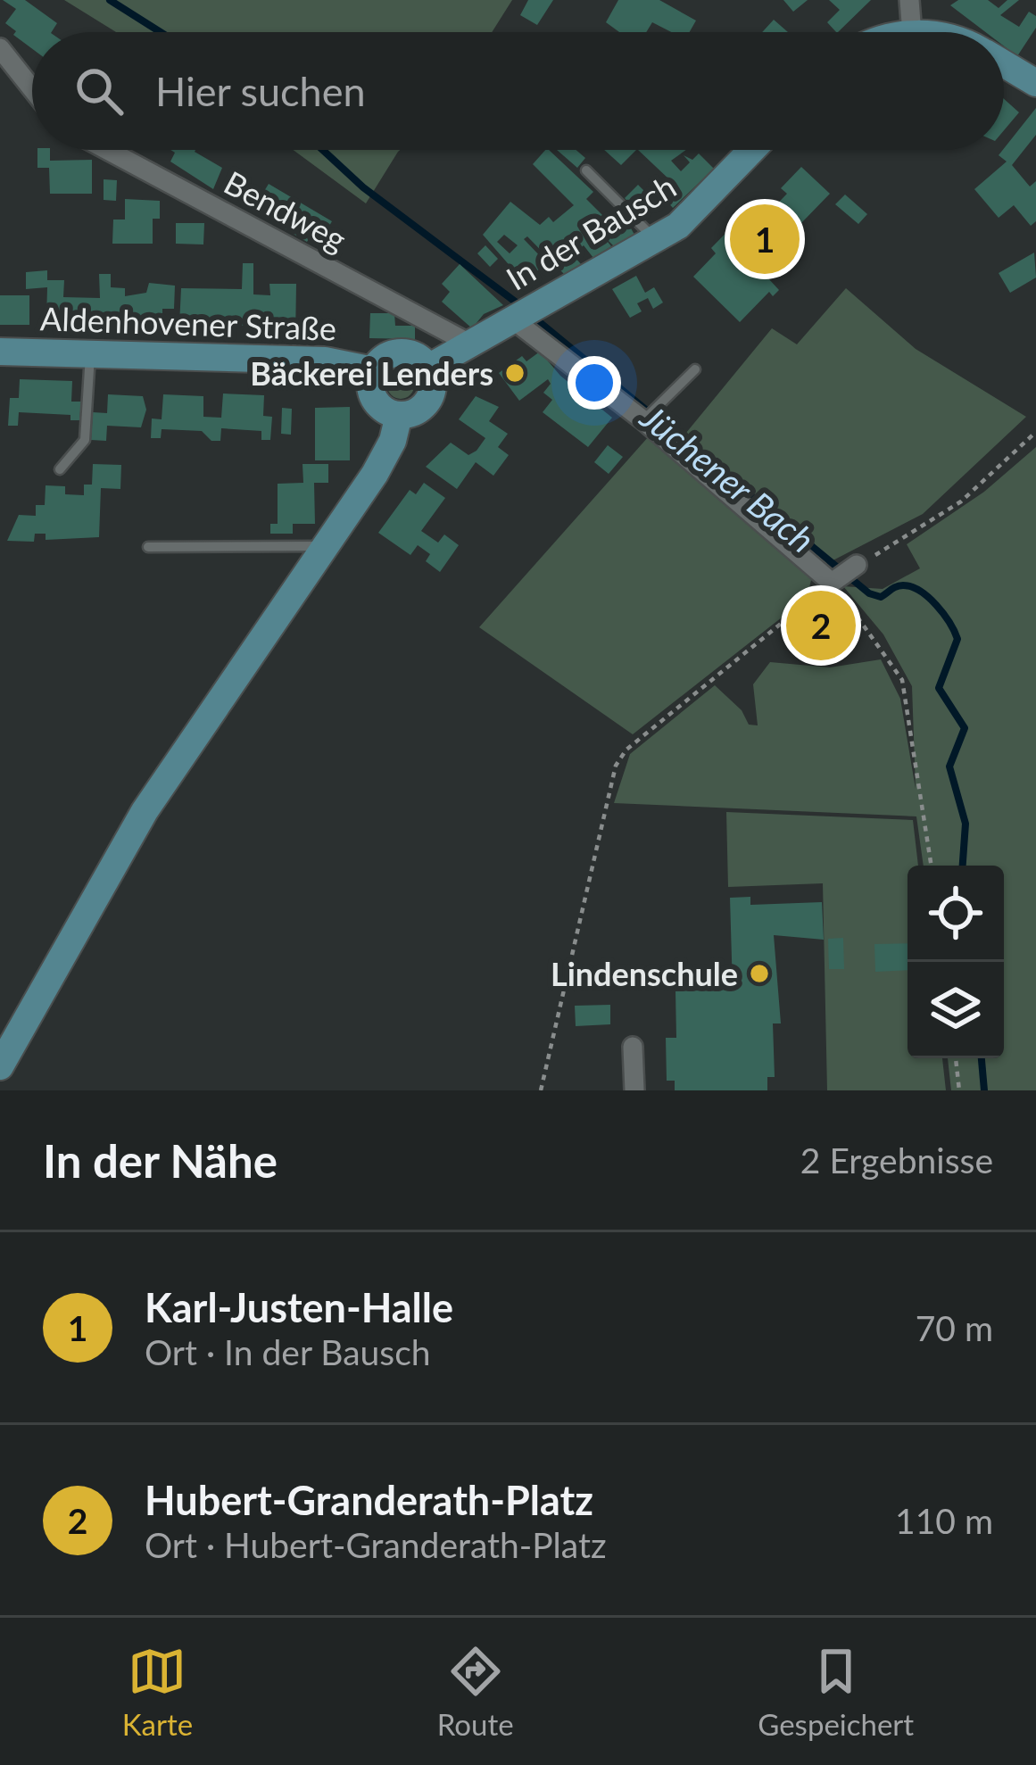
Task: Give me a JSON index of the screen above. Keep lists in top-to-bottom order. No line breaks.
{"streets":{"street":["Bendweg","In der Bausch","Aldenhovener Straße"]},"crossings":[["Bendweg","In der Bausch"],["In der Bausch","Aldenhovener Straße"]],"water":["Jüchener Bach"],"places":["Bäckerei Lenders","Lindenschule"],"page":{"search":"Hier suchen","pins":["1","2"],"heading":["In der Nähe","2 Ergebnisse"],"list":[{"mark":"1","name":"Karl-Justen-Halle","note":"Ort · In der Bausch","value":"70 m"},{"mark":"2","name":"Hubert-Granderath-Platz","note":"Ort · Hubert-Granderath-Platz","value":"110 m"}],"nav":["Karte","Route","Gespeichert"]}}
